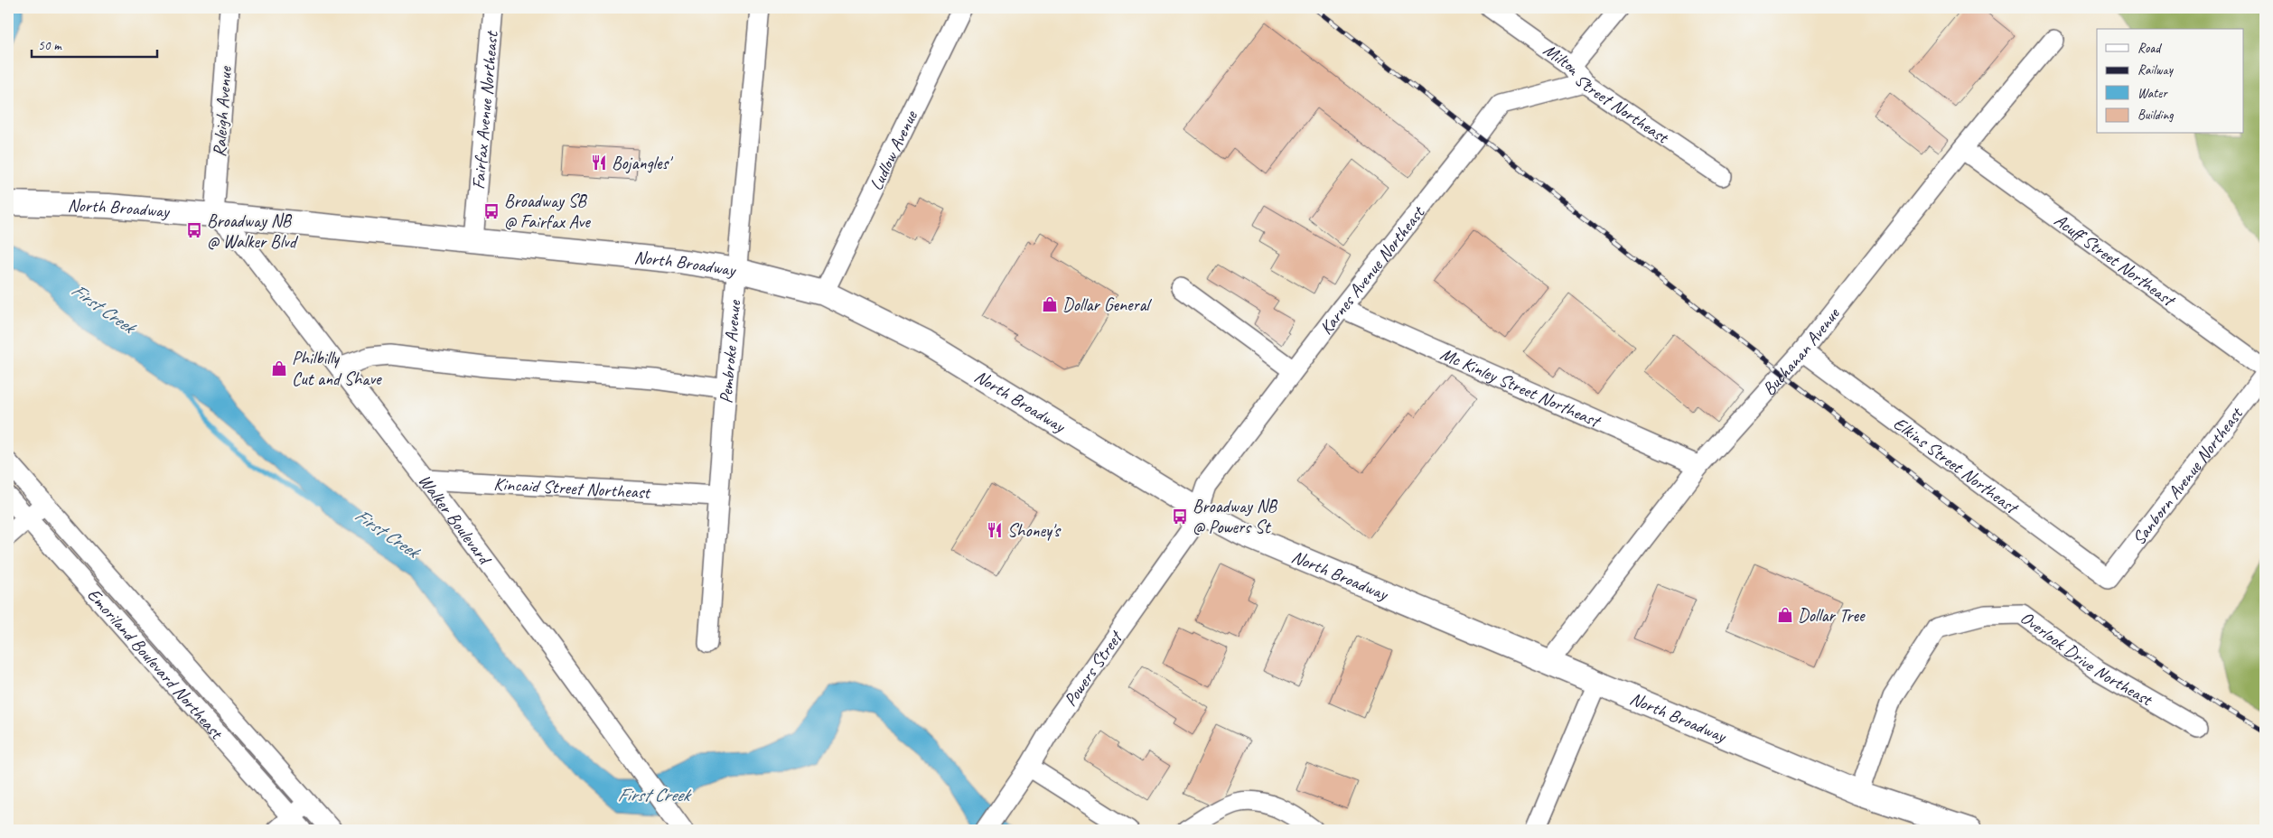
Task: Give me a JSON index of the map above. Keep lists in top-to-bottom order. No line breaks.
{"streets":{"main road":["North Broadway"],"street":["Milton Street Northeast","Fairfax Avenue Northeast","Raleigh Avenue","Ludlow Avenue","Acuff Street Northeast","Karnes Avenue Northeast","Buchanan Avenue","Pembroke Avenue","Mc Kinley Street Northeast","Elkins Street Northeast","Sanborn Avenue Northeast","Kincaid Street Northeast","Walker Boulevard","Overlook Drive Northeast","Emoriland Boulevard Northeast","Powers Street"]},"crossings":[["Milton Street Northeast","Karnes Avenue Northeast"],["Fairfax Avenue Northeast","North Broadway"],["Raleigh Avenue","North Broadway"],["Raleigh Avenue","Walker Boulevard"],["Ludlow Avenue","North Broadway"],["North Broadway","Karnes Avenue Northeast"],["North Broadway","Buchanan Avenue"],["North Broadway","Pembroke Avenue"],["North Broadway","Walker Boulevard"],["North Broadway","Overlook Drive Northeast"],["North Broadway","Powers Street"],["Acuff Street Northeast","Buchanan Avenue"],["Karnes Avenue Northeast","Mc Kinley Street Northeast"],["Karnes Avenue Northeast","Powers Street"],["Buchanan Avenue","Mc Kinley Street Northeast"],["Buchanan Avenue","Elkins Street Northeast"],["Pembroke Avenue","Kincaid Street Northeast"],["Elkins Street Northeast","Sanborn Avenue Northeast"],["Kincaid Street Northeast","Walker Boulevard"]],"water":["First Creek"],"places":{"restaurant":["Bojangles'","Shoney's"],"bus stop":["Broadway SB @ Fairfax Ave","Broadway NB @ Walker Blvd","Broadway NB @ Powers St"],"shop":["Dollar General","Philbilly Cut and Shave","Dollar Tree"]},"legend":["Road","Railway","Water","Building"],"scale_bar":"50 m"}
